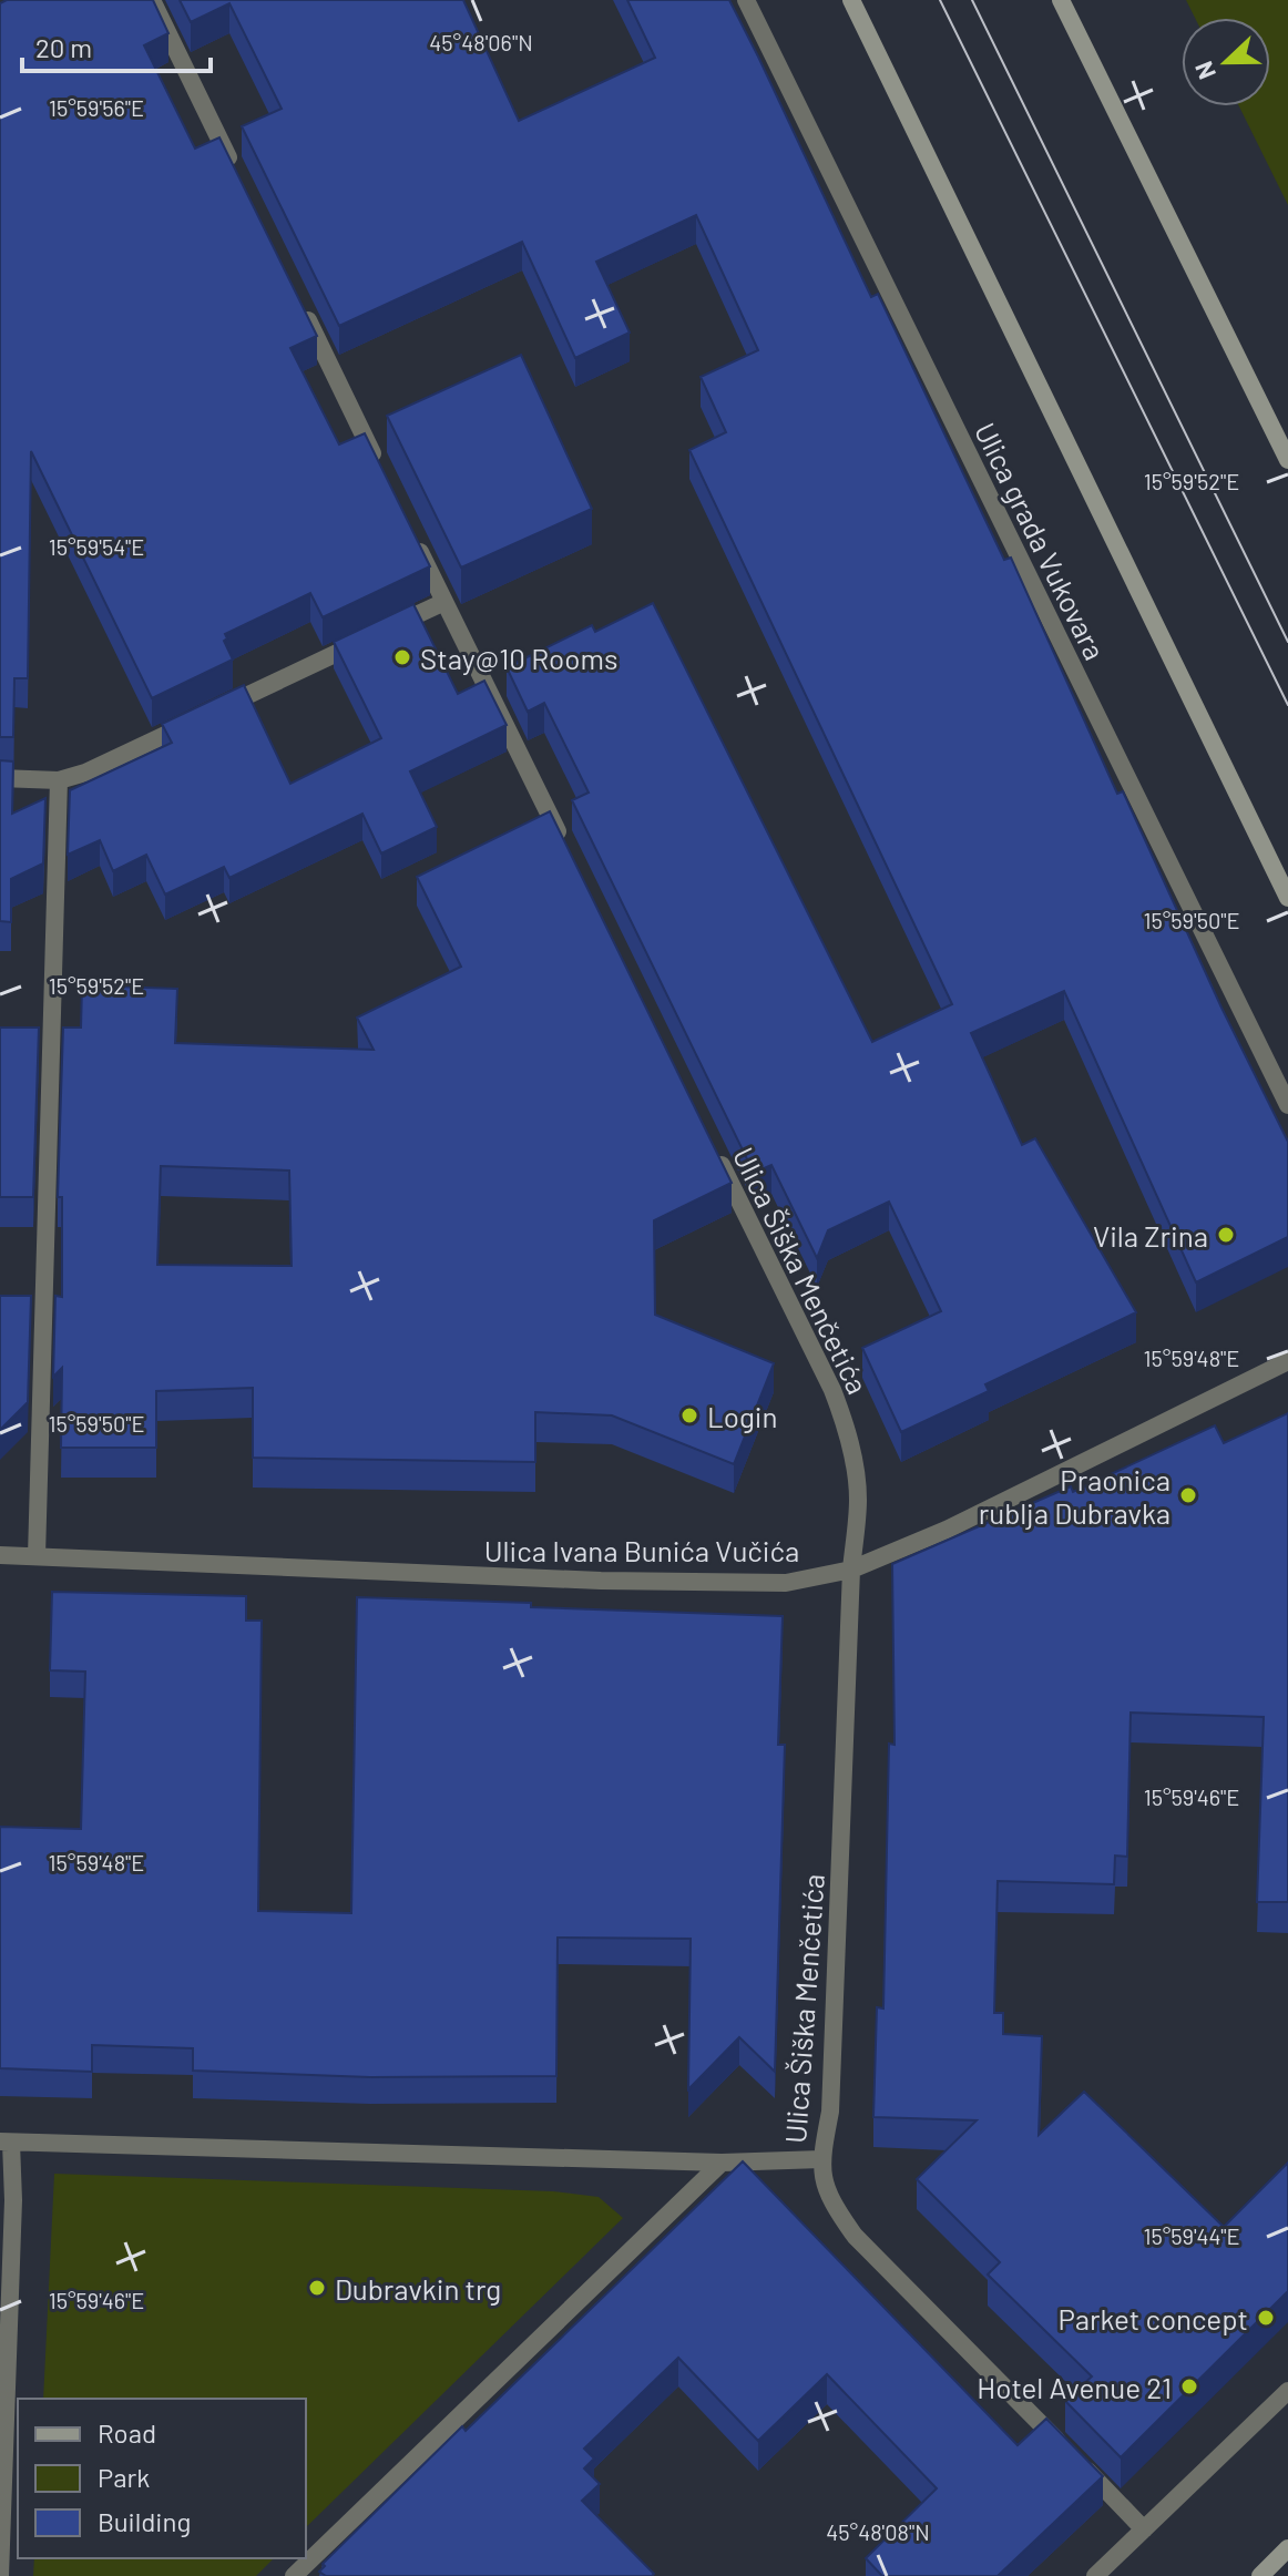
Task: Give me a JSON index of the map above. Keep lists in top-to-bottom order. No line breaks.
{"streets":{"street":["Ulica grada Vukovara","Ulica Šiška Menčetića","Ulica Ivana Bunića Vučića"]},"crossings":[["Ulica Šiška Menčetića","Ulica Ivana Bunića Vučića"]],"places":["Stay@10 Rooms","Vila Zrina","Login","Praonica rublja Dubravka","Dubravkin trg","Parket concept","Hotel Avenue 21"],"legend":["Road","Park","Building"],"scale_bar":"20 m","north":"left","coordinates":["45°48'06\"N","15°59'56\"E","15°59'52\"E","15°59'54\"E","15°59'50\"E","15°59'48\"E","15°59'46\"E","15°59'44\"E","45°48'08\"N"]}
